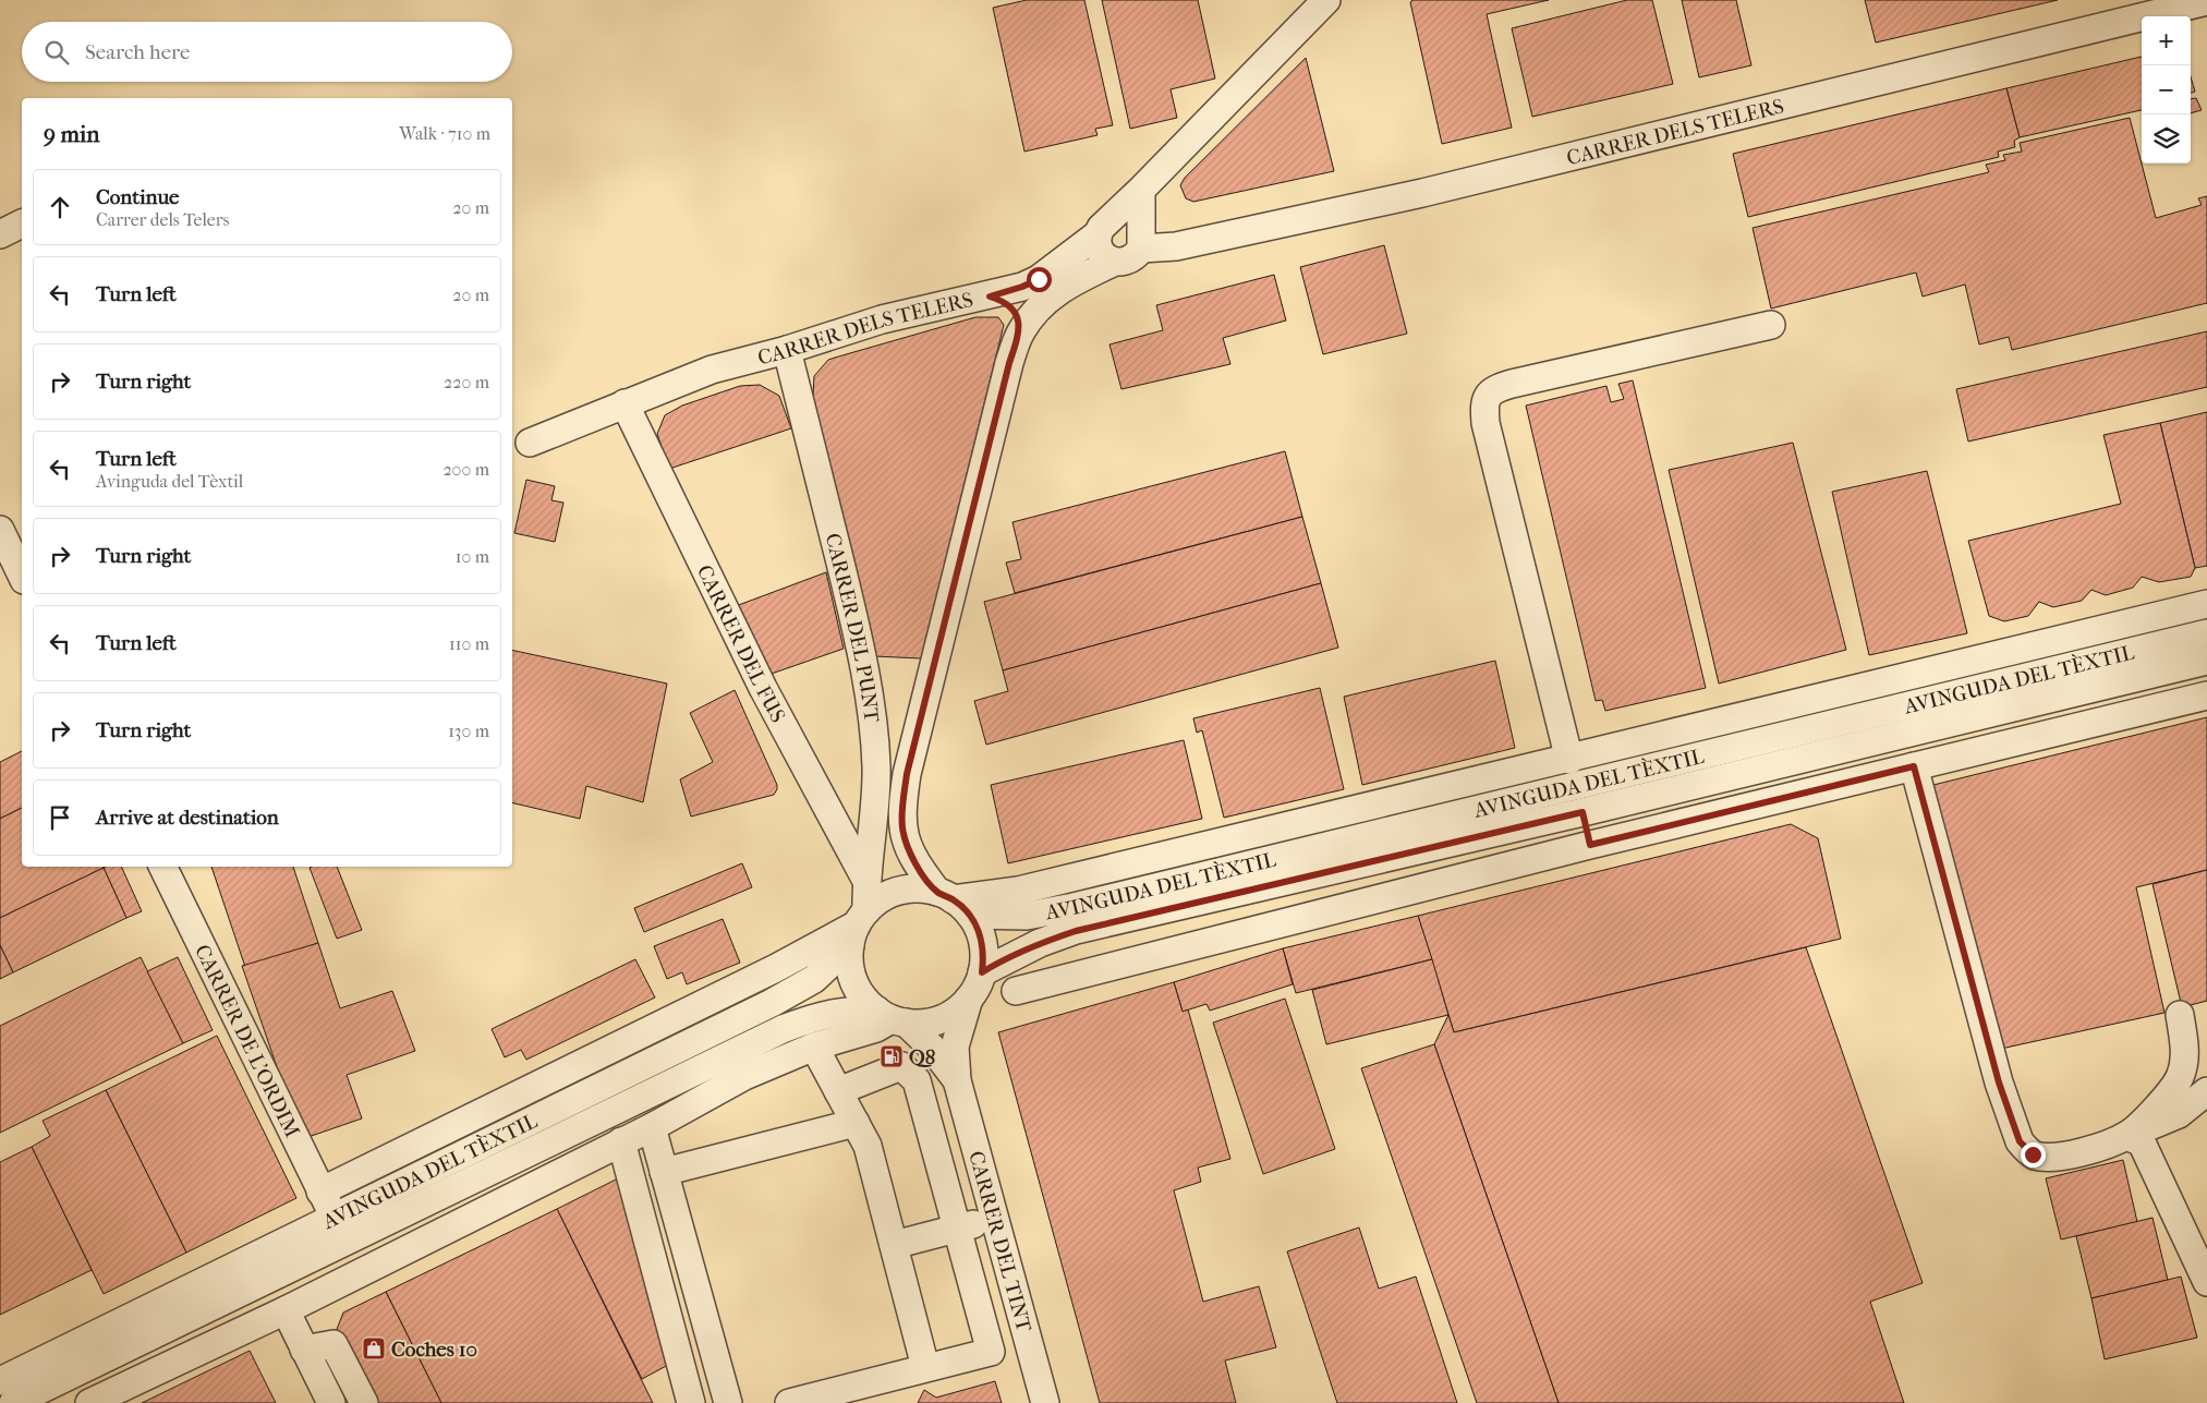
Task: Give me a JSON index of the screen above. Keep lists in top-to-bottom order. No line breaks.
{"streets":{"street":["CARRER DELS TELERS","CARRER DEL PUNT","CARRER DEL FUS","AVINGUDA DEL TÈXTIL","CARRER DE L'ORDIM","CARRER DEL TINT"]},"crossings":[["CARRER DELS TELERS","CARRER DEL PUNT"],["CARRER DELS TELERS","CARRER DEL FUS"],["CARRER DEL PUNT","CARRER DEL FUS"],["CARRER DEL PUNT","AVINGUDA DEL TÈXTIL"],["AVINGUDA DEL TÈXTIL","CARRER DE L'ORDIM"]],"places":{"fuel station":["Q8"],"shop":["Coches 10"]},"page":{"map_buttons":["+","−"],"search":"Search here","heading":["9 min","Walk · 710 m"],"list":[["Continue","Carrer dels Telers","20 m"],["Turn left","20 m"],["Turn right","220 m"],["Turn left","Avinguda del Tèxtil","200 m"],["Turn right","10 m"],["Turn left","110 m"],["Turn right","130 m"],"Arrive at destination"]}}
